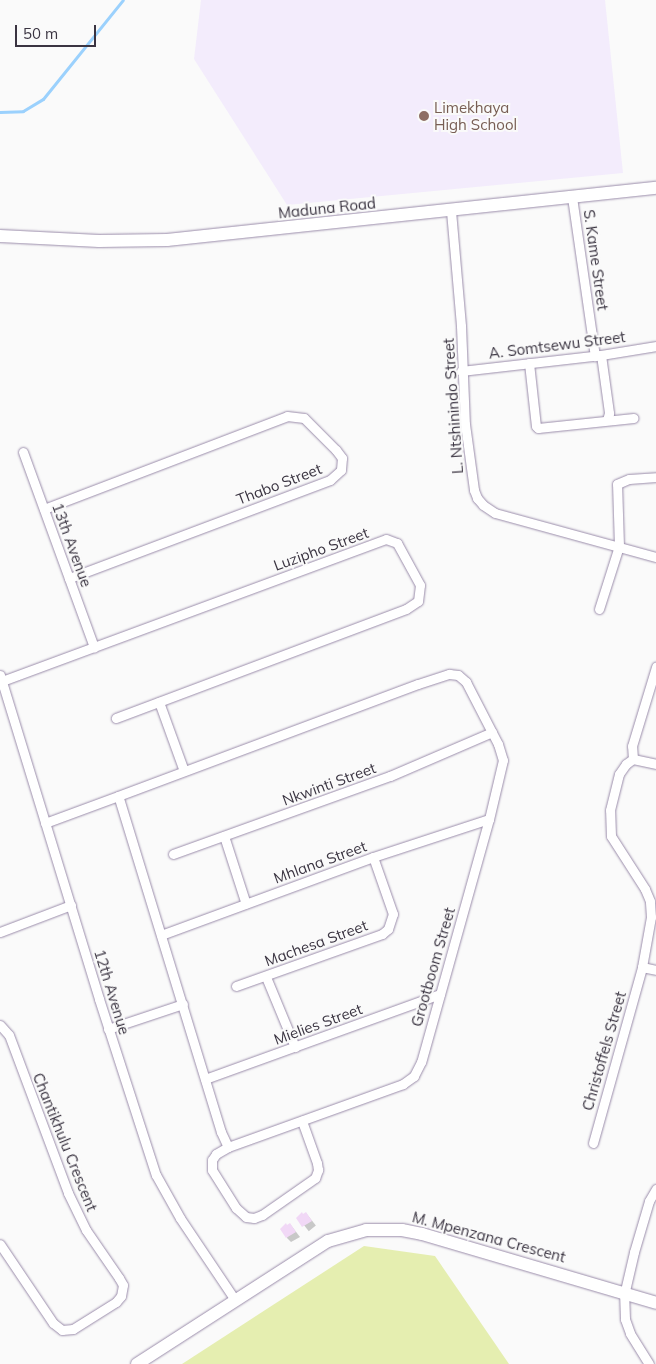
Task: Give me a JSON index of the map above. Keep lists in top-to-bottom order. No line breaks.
{"streets":{"street":["Maduna Road","S. Kame Street","A. Somtsewu Street","L. Ntshinindo Street","Thabo Street","13th Avenue","Luzipho Street","Nkwinti Street","Mhlana Street","Machesa Street","Grootboom Street","12th Avenue","Mielies Street","Christoffels Street","Chantikhulu Crescent","M. Mpenzana Crescent"]},"crossings":[["Maduna Road","S. Kame Street"],["Maduna Road","L. Ntshinindo Street"],["S. Kame Street","A. Somtsewu Street"],["A. Somtsewu Street","L. Ntshinindo Street"],["Thabo Street","13th Avenue"],["13th Avenue","Luzipho Street"],["Luzipho Street","12th Avenue"],["Nkwinti Street","Grootboom Street"],["Mhlana Street","Machesa Street"],["Mhlana Street","Grootboom Street"],["Grootboom Street","12th Avenue"],["Grootboom Street","Mielies Street"],["12th Avenue","M. Mpenzana Crescent"]],"places":["Limekhaya High School"],"scale_bar":"50 m"}
